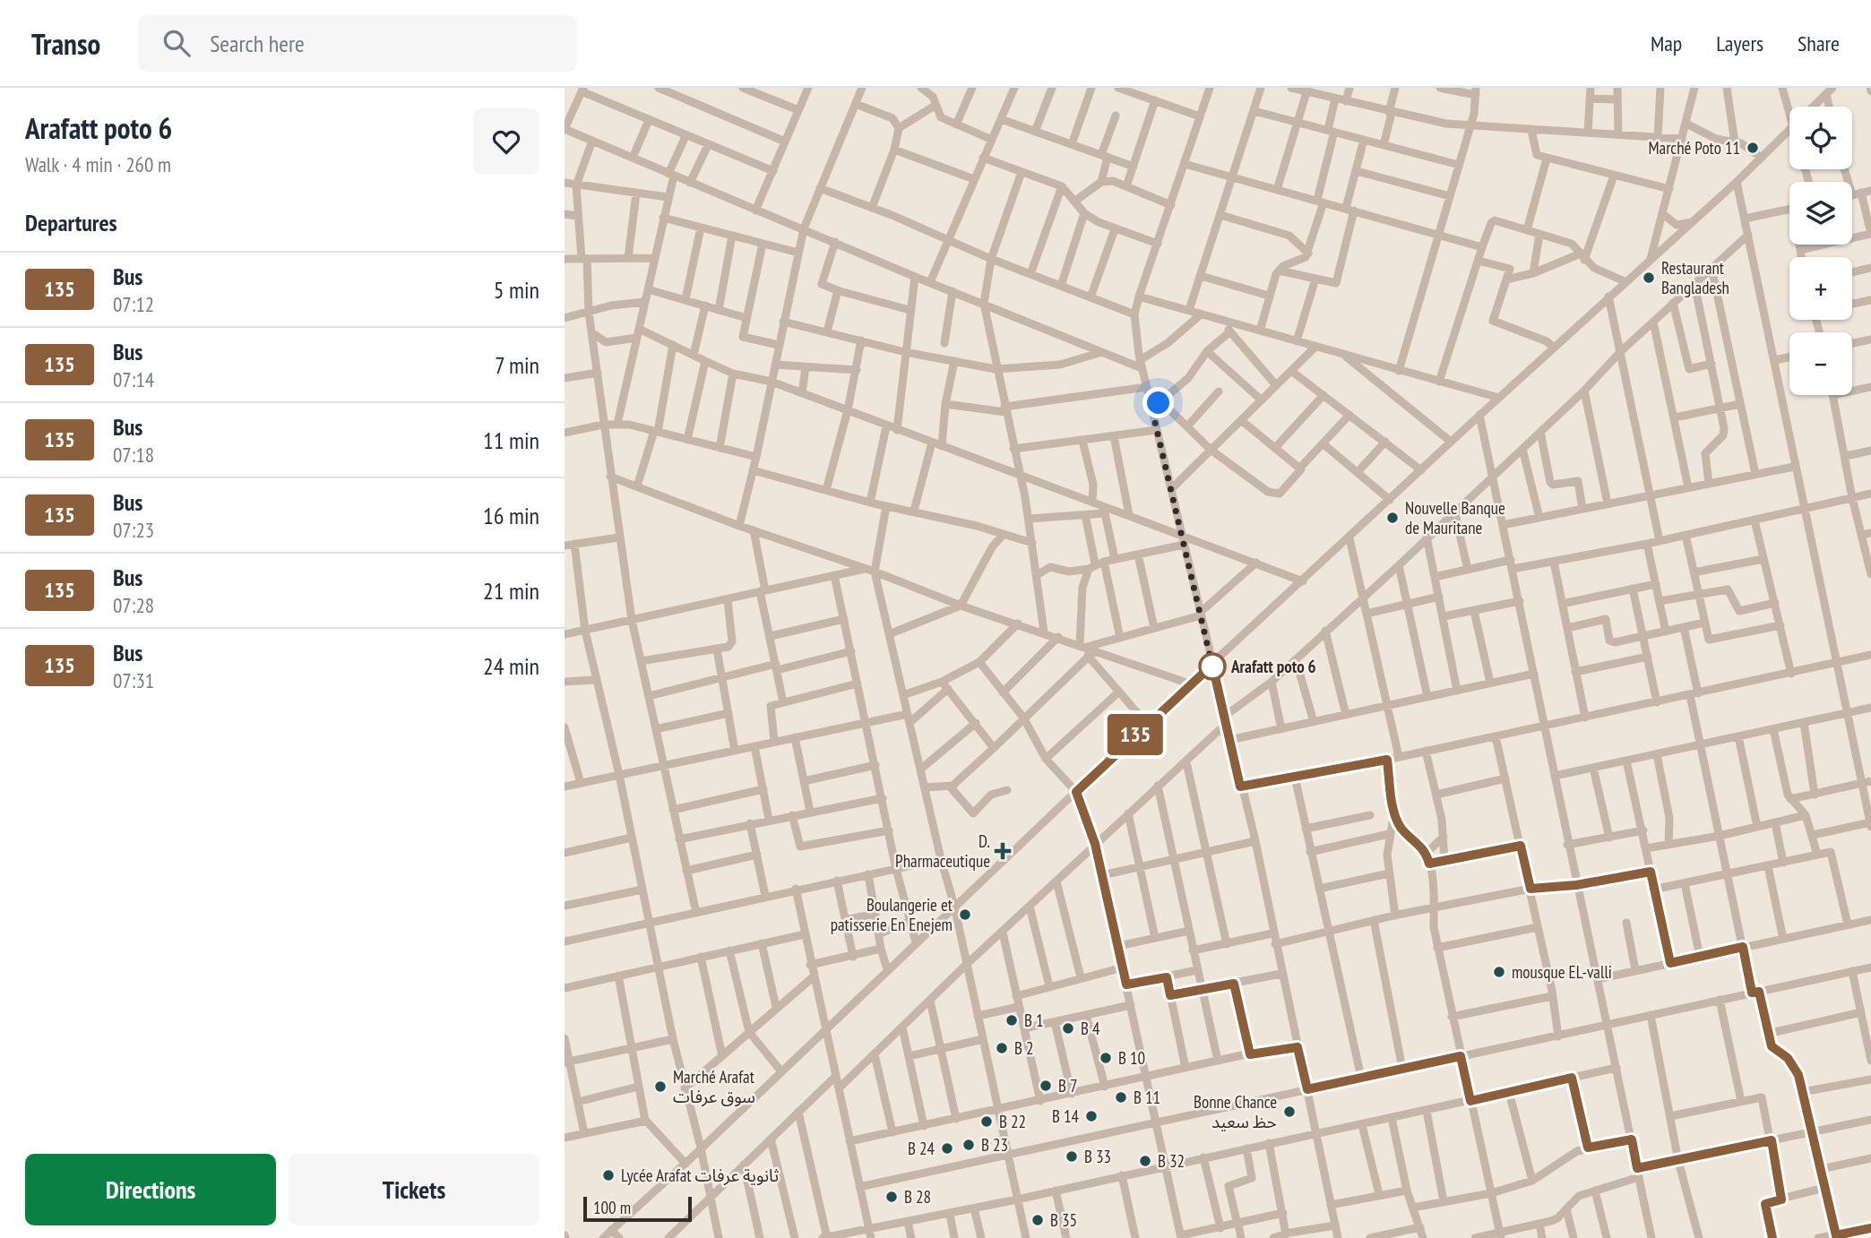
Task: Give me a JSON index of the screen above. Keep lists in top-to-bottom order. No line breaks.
{"places":{"other":["Marché Poto 11","Restaurant Bangladesh","Nouvelle Banque de Mauritane","Arafatt poto 6","Boulangerie et patisserie En Enejem","mousque EL-valli","B 1","B 4","B 2","B 10","B 7","Marché Arafat سوق عرفات","B 11","Bonne Chance حظ سعيد","B 14","B 22","B 23","B 24","B 33","B 32","Lycée Arafat ثانوية عرفات","B 28","B 35"],"health":["D. Pharmaceutique"]},"lines":["bus line 135"],"scale_bar":"100 m","page":{"header":"Transo","search":"Search here","nav":["Map","Layers","Share"],"heading":[["Arafatt poto 6","Walk · 4 min · 260 m"],"Departures"],"on_map":"135","map_buttons":["+","−"],"list":[{"mark":"135","name":"Bus","note":"07:12","value":"5 min"},{"mark":"135","name":"Bus","note":"07:14","value":"7 min"},{"mark":"135","name":"Bus","note":"07:18","value":"11 min"},{"mark":"135","name":"Bus","note":"07:23","value":"16 min"},{"mark":"135","name":"Bus","note":"07:28","value":"21 min"},{"mark":"135","name":"Bus","note":"07:31","value":"24 min"}],"buttons":["Directions","Tickets"],"scale":"100 m"}}
